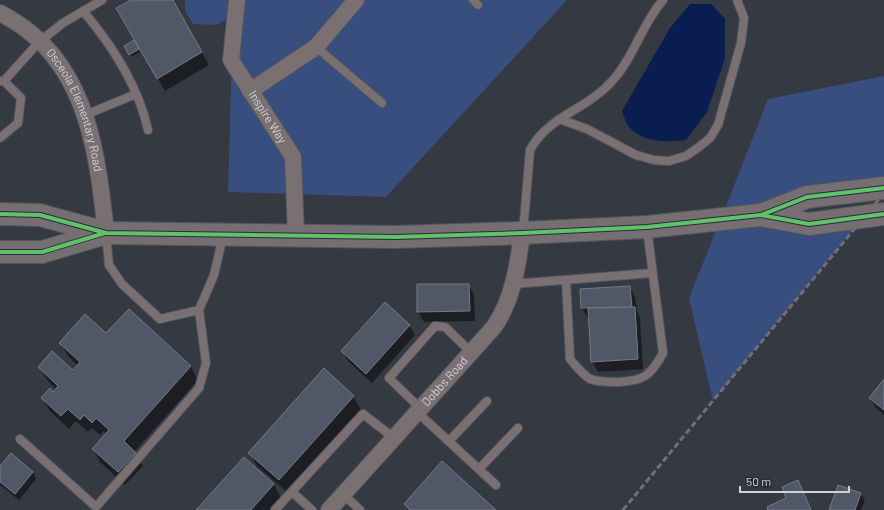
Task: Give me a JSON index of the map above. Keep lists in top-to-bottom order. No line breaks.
{"streets":{"street":["Osceola Elementary Road","Inspire Way","Dobbs Road"]},"scale_bar":"50 m"}
